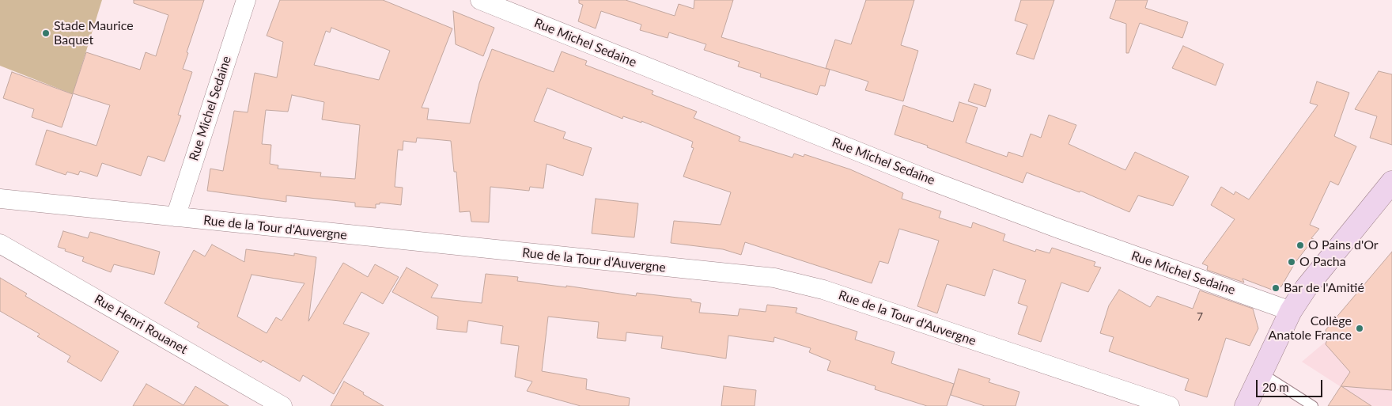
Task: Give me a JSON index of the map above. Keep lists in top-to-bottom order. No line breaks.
{"streets":{"street":["Rue Michel Sedaine","Rue de la Tour d'Auvergne","Rue Henri Rouanet"]},"crossings":[["Rue Michel Sedaine","Rue de la Tour d'Auvergne"]],"places":["Stade Maurice Baquet","O Pains d'Or","O Pacha","Bar de l'Amitié","Collège Anatole France"],"house_numbers":["7"],"scale_bar":"20 m"}
